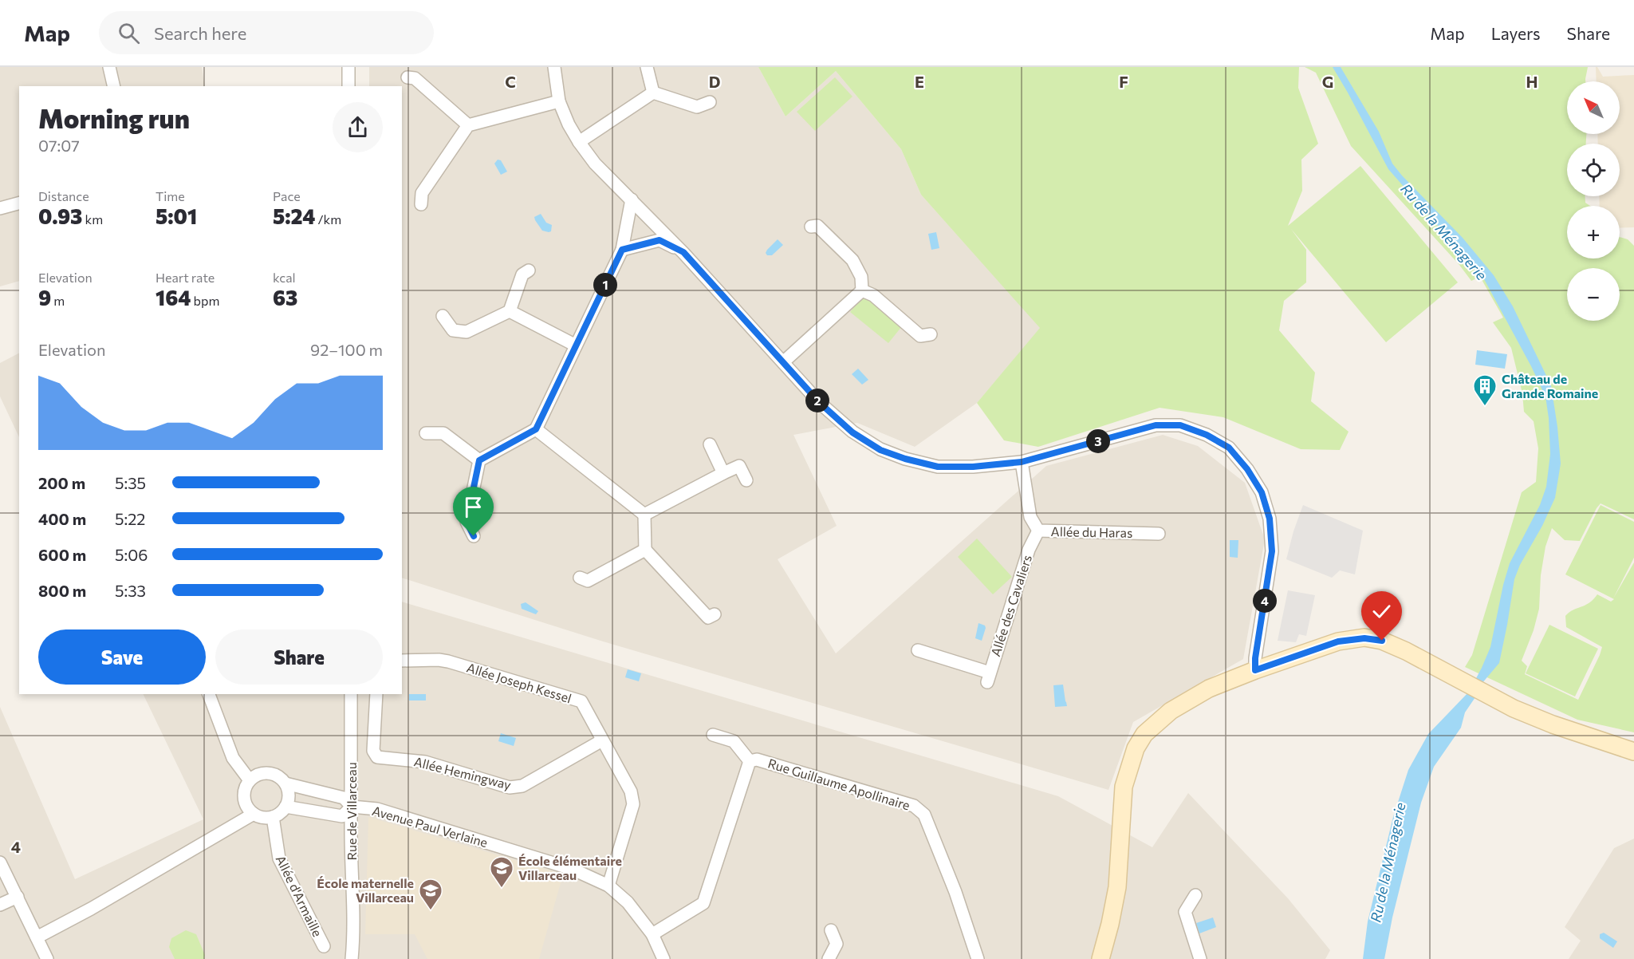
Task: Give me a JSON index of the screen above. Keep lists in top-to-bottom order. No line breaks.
{"streets":{"street":["Allée du Haras","Allée des Cavaliers","Allée Joseph Kessel","Allée Hemingway","Rue Guillaume Apollinaire","Rue de Villarceau","Avenue Paul Verlaine","Allée d'Armaille"]},"crossings":[["Allée du Haras","Allée des Cavaliers"],["Allée Joseph Kessel","Allée Hemingway"],["Allée Joseph Kessel","Avenue Paul Verlaine"],["Rue Guillaume Apollinaire","Avenue Paul Verlaine"],["Rue de Villarceau","Avenue Paul Verlaine"]],"water":["Ru de la Ménagerie"],"places":{"building":["Château de Grande Romaine"],"school or university":["École élémentaire Villarceau","École maternelle Villarceau"]},"north":"top left","page":{"header":"Map","search":"Search here","nav":["Map","Layers","Share"],"map_buttons":["+","−"],"heading":["Morning run","07:07"],"stats":[["Distance","0.93 km"],["Time","5:01"],["Pace","5:24 /km"],["Elevation","9 m"],["Heart rate","164 bpm"],["kcal","63"]],"pins":["1","2","3","4"],"chart":["Elevation","92–100 m"],"list":[{"name":"200 m","note":"5:35"},{"name":"400 m","note":"5:22"},{"name":"600 m","note":"5:06"},{"name":"800 m","note":"5:33"}],"buttons":["Save","Share"]},"grid":{"columns":["C","D","E","F","G","H"],"rows":["4"]}}
